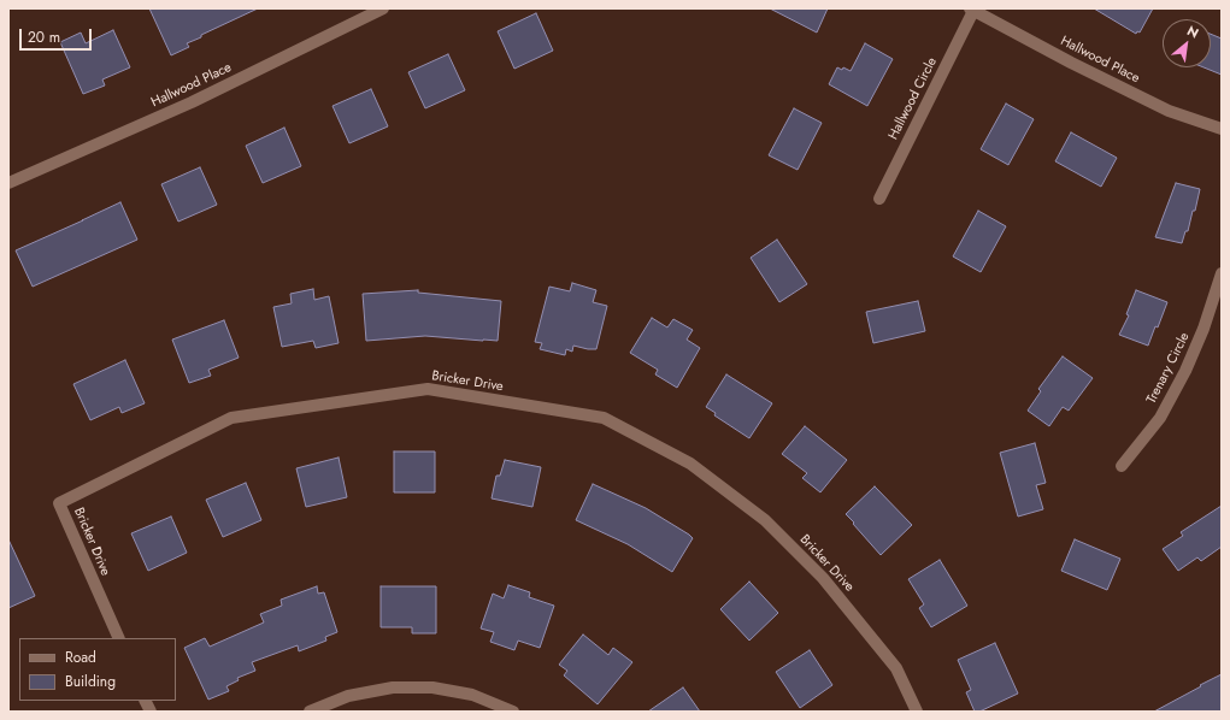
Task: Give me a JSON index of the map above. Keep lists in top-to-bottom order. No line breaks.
{"streets":{"street":["Hallwood Place","Hallwood Circle","Trenary Circle","Bricker Drive"]},"crossings":[["Hallwood Place","Hallwood Circle"]],"legend":["Road","Building"],"scale_bar":"20 m","north":"top right"}
